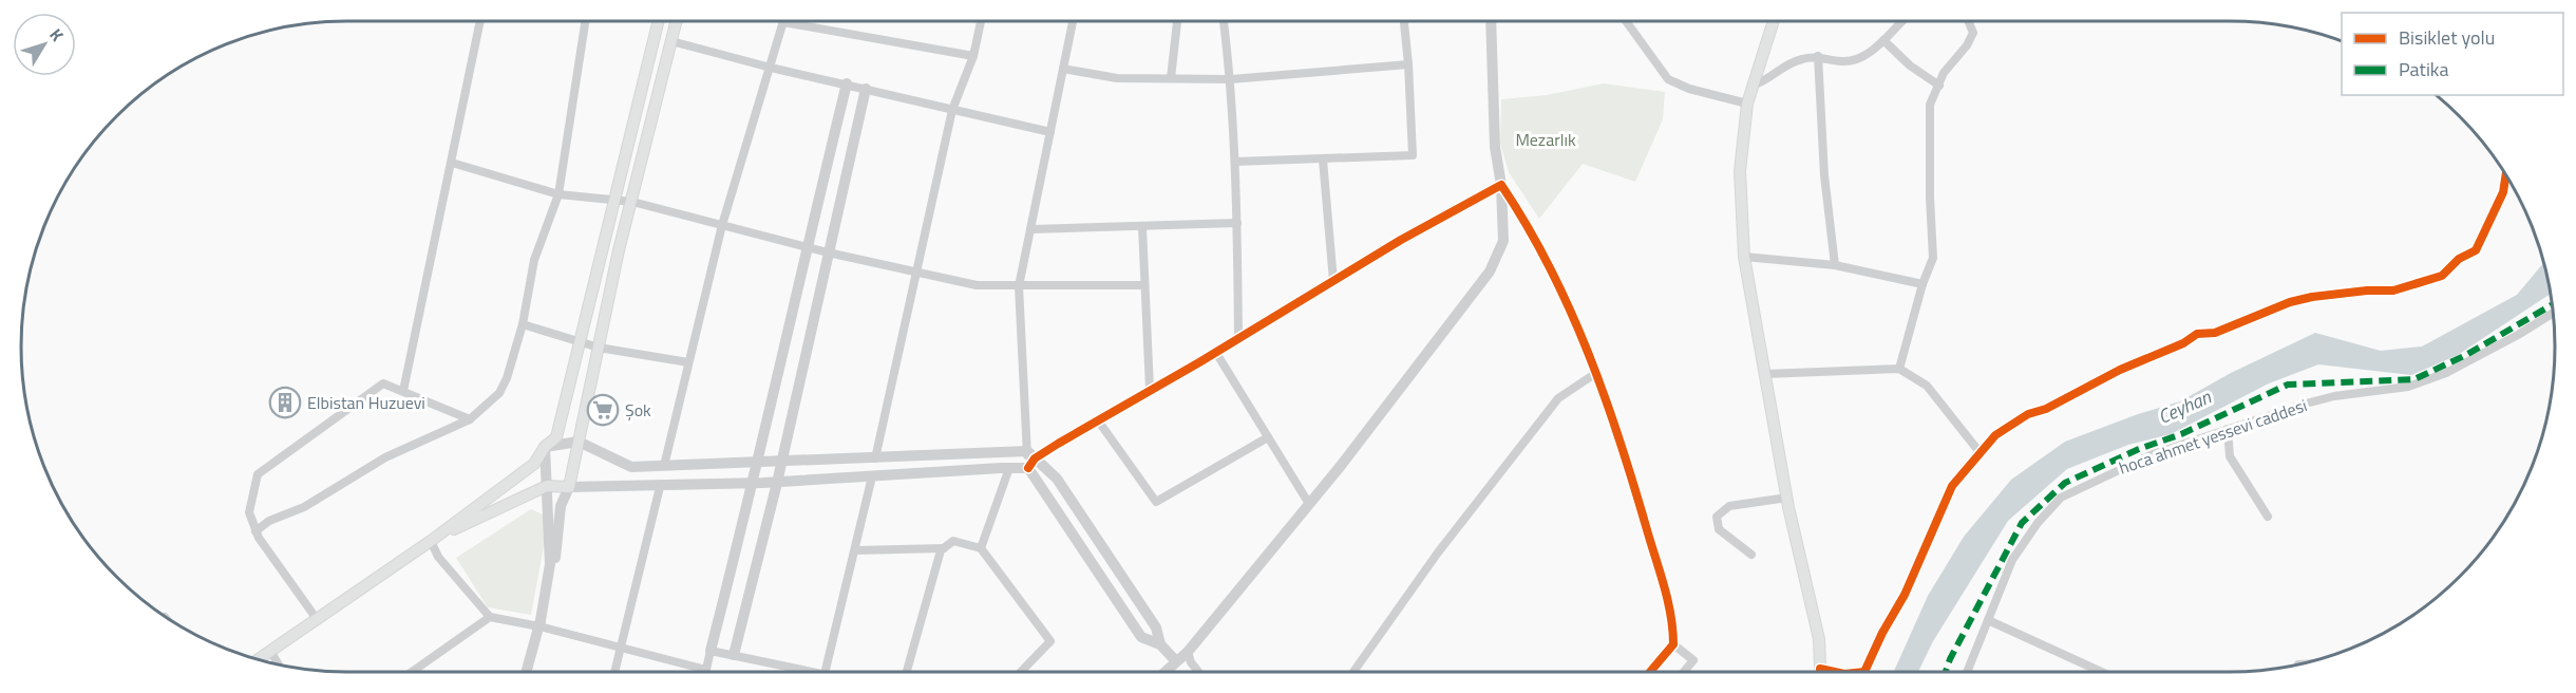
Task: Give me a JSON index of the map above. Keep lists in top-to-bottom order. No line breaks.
{"streets":{"street":["hoca ahmet yessevi caddesi"]},"water":["Ceyhan"],"parks":["Mezarlık"],"places":{"building":["Elbistan Huzuevi"],"supermarket":["Şok"]},"legend":["Bisiklet yolu","Patika"],"north":"top right"}
